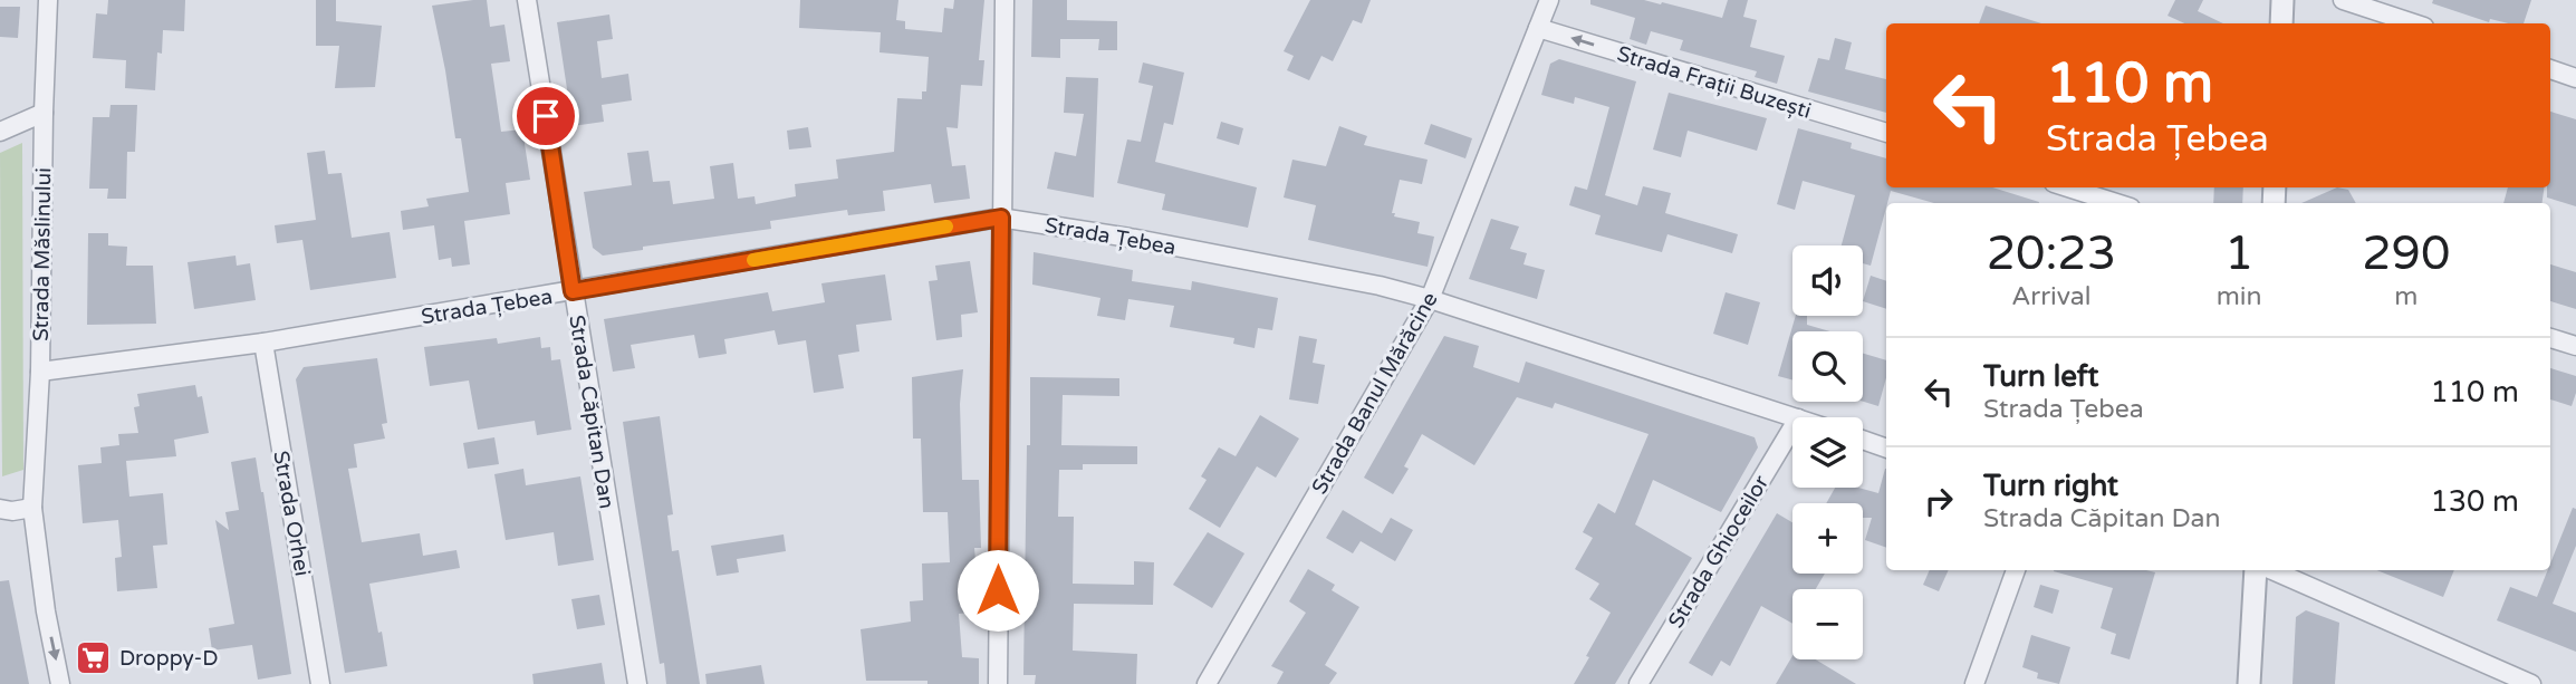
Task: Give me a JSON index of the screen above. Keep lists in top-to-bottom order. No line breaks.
{"streets":{"street":["Strada Frații Buzești","Strada Țebea","Strada Măslinului","Strada Banul Mărăcine","Strada Căpitan Dan","Strada Orhei","Strada Ghioceilor"]},"crossings":[["Strada Frații Buzești","Strada Banul Mărăcine"],["Strada Țebea","Strada Măslinului"],["Strada Țebea","Strada Banul Mărăcine"],["Strada Țebea","Strada Căpitan Dan"],["Strada Țebea","Strada Orhei"]],"one_way":["Strada Frații Buzești"],"places":{"supermarket":["Droppy-D"]},"page":{"turn":["110 m","Strada Țebea"],"eta":["20:23","Arrival","1","min","290","m"],"map_buttons":["+","−"],"list":[{"name":"Turn left","note":"Strada Țebea","value":"110 m"},{"name":"Turn right","note":"Strada Căpitan Dan","value":"130 m"}]}}
